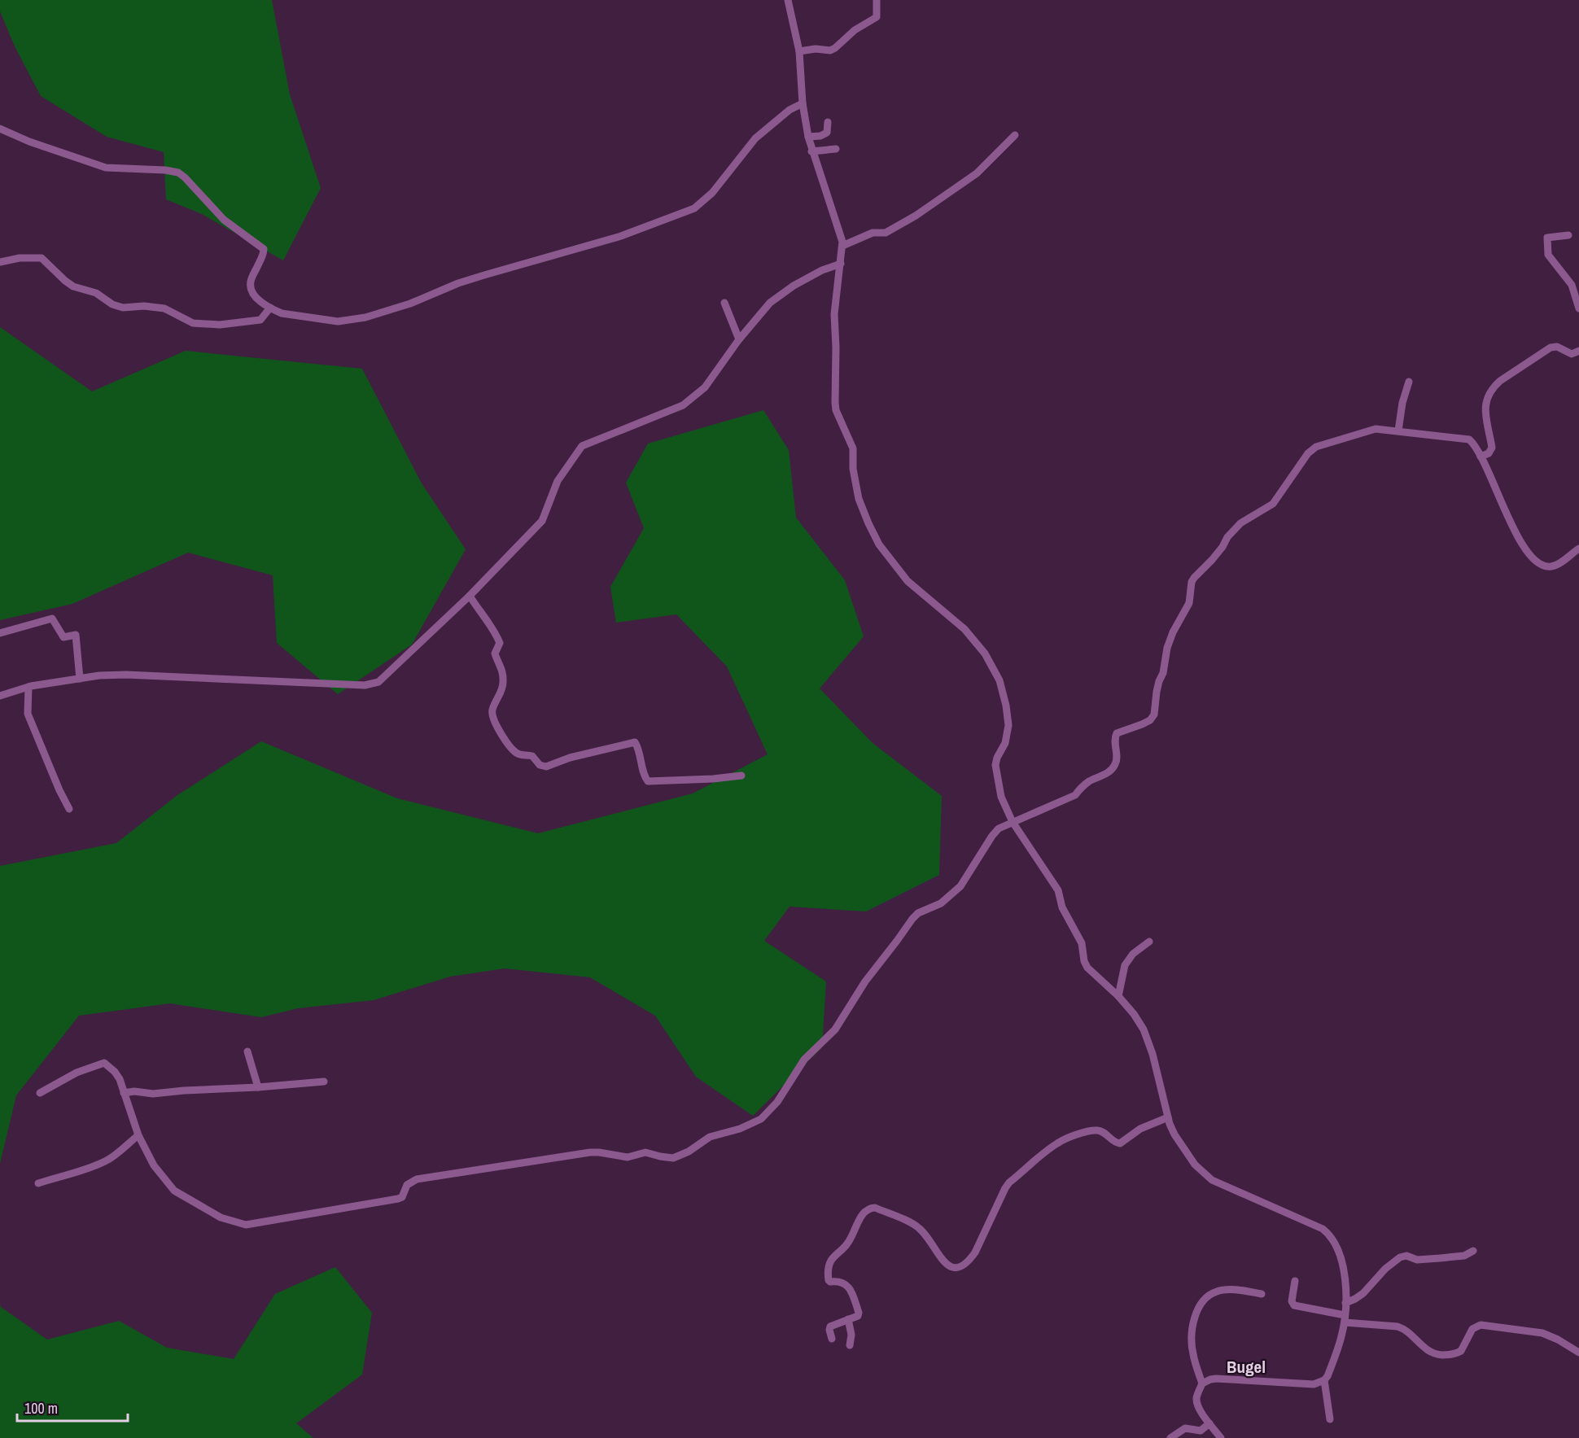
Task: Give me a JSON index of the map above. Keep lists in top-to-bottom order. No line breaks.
{"districts":["Bugel"],"scale_bar":"100 m"}
